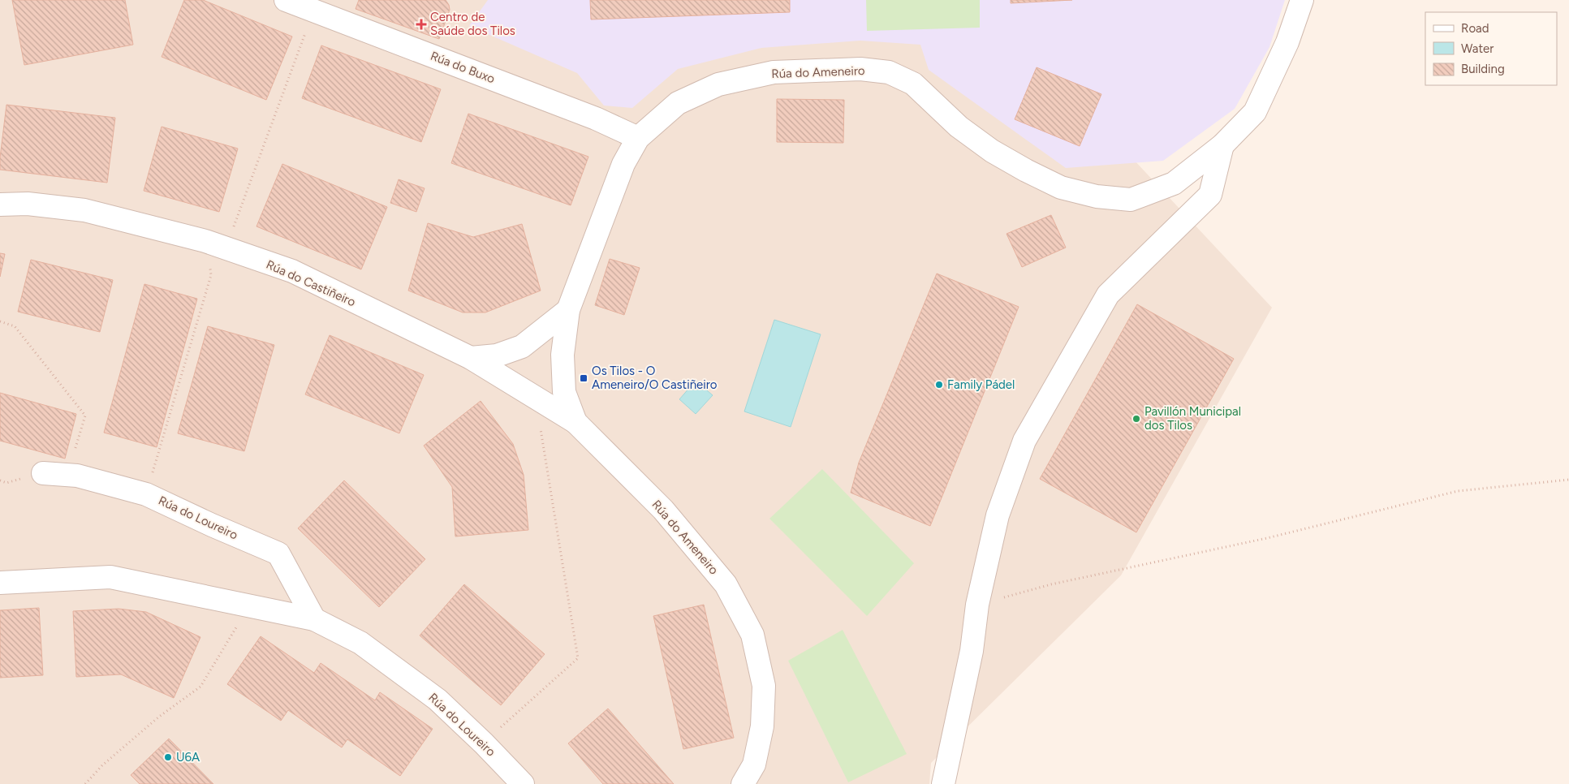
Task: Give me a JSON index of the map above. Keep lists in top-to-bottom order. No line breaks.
{"streets":{"street":["Rúa do Buxo","Rúa do Ameneiro","Rúa do Castiñeiro","Rúa do Loureiro"]},"crossings":[["Rúa do Buxo","Rúa do Ameneiro"],["Rúa do Ameneiro","Rúa do Castiñeiro"]],"places":{"health":["Centro de Saúde dos Tilos"],"transit":["Os Tilos - O Ameneiro/O Castiñeiro"],"other":["Family Pádel","Pavillón Municipal dos Tilos","U6A"]},"legend":["Road","Water","Building"]}
